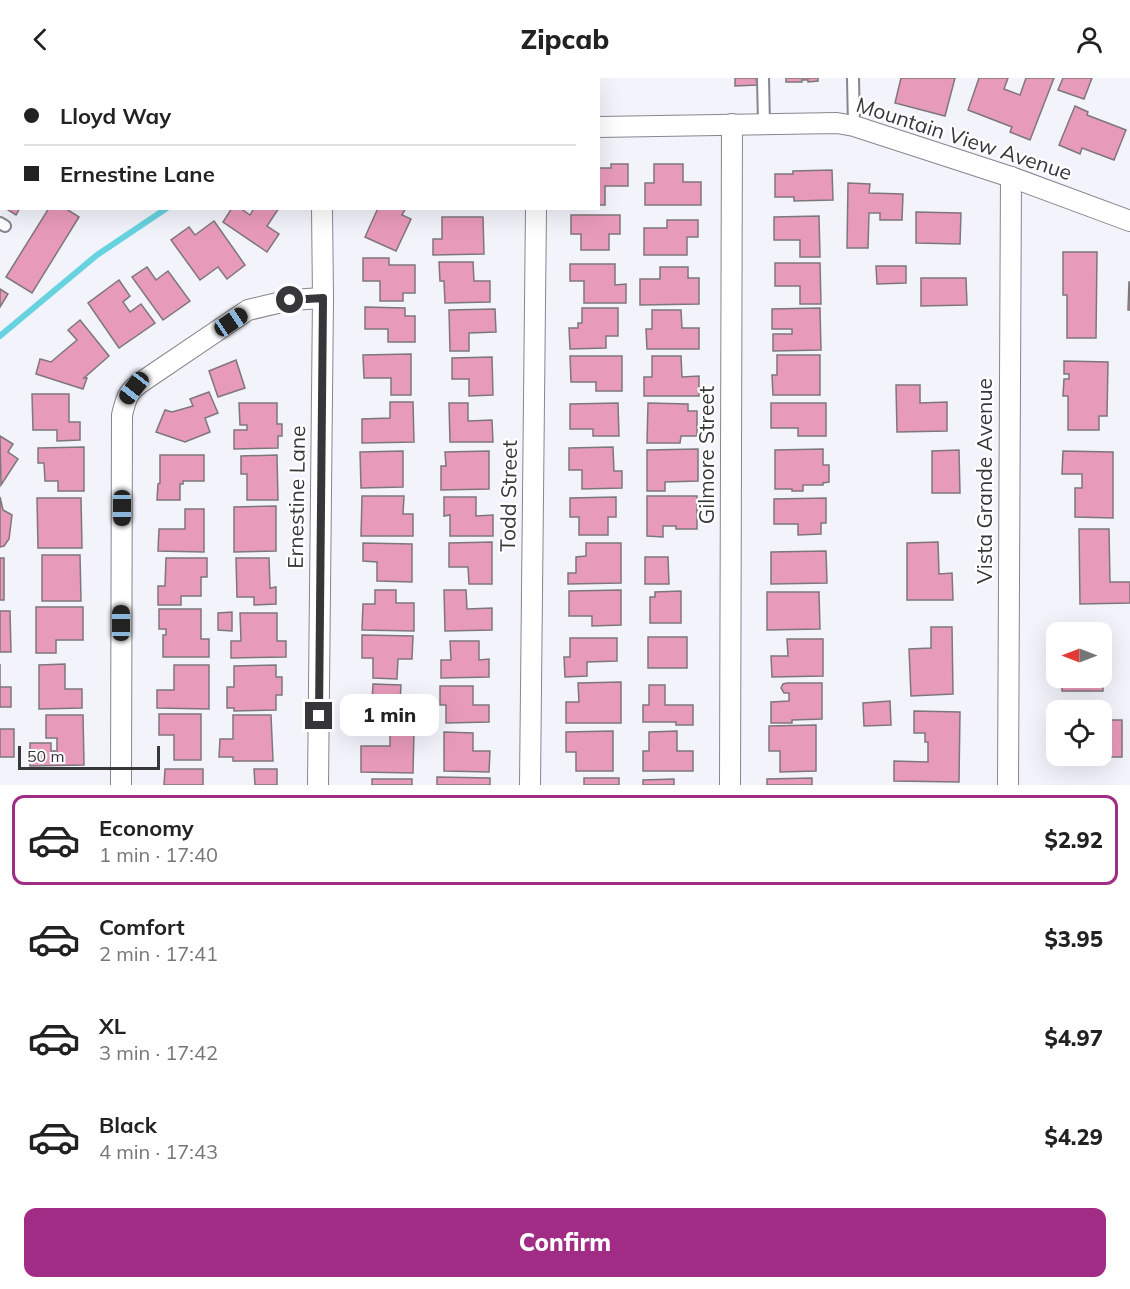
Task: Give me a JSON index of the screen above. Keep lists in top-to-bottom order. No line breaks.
{"streets":{"street":["Mountain View Avenue","Gilmore Street","Vista Grande Avenue","Todd Street","Ernestine Lane"]},"crossings":[["Mountain View Avenue","Gilmore Street"],["Mountain View Avenue","Vista Grande Avenue"]],"scale_bar":"50 m","north":"left","page":{"header":"Zipcab","banner":["Lloyd Way","Ernestine Lane"],"bubble":"1 min","scale":"50 m","list":[{"name":"Economy","note":"1 min · 17:40","value":"$2.92"},{"name":"Comfort","note":"2 min · 17:41","value":"$3.95"},{"name":"XL","note":"3 min · 17:42","value":"$4.97"},{"name":"Black","note":"4 min · 17:43","value":"$4.29"}],"buttons":"Confirm"}}
